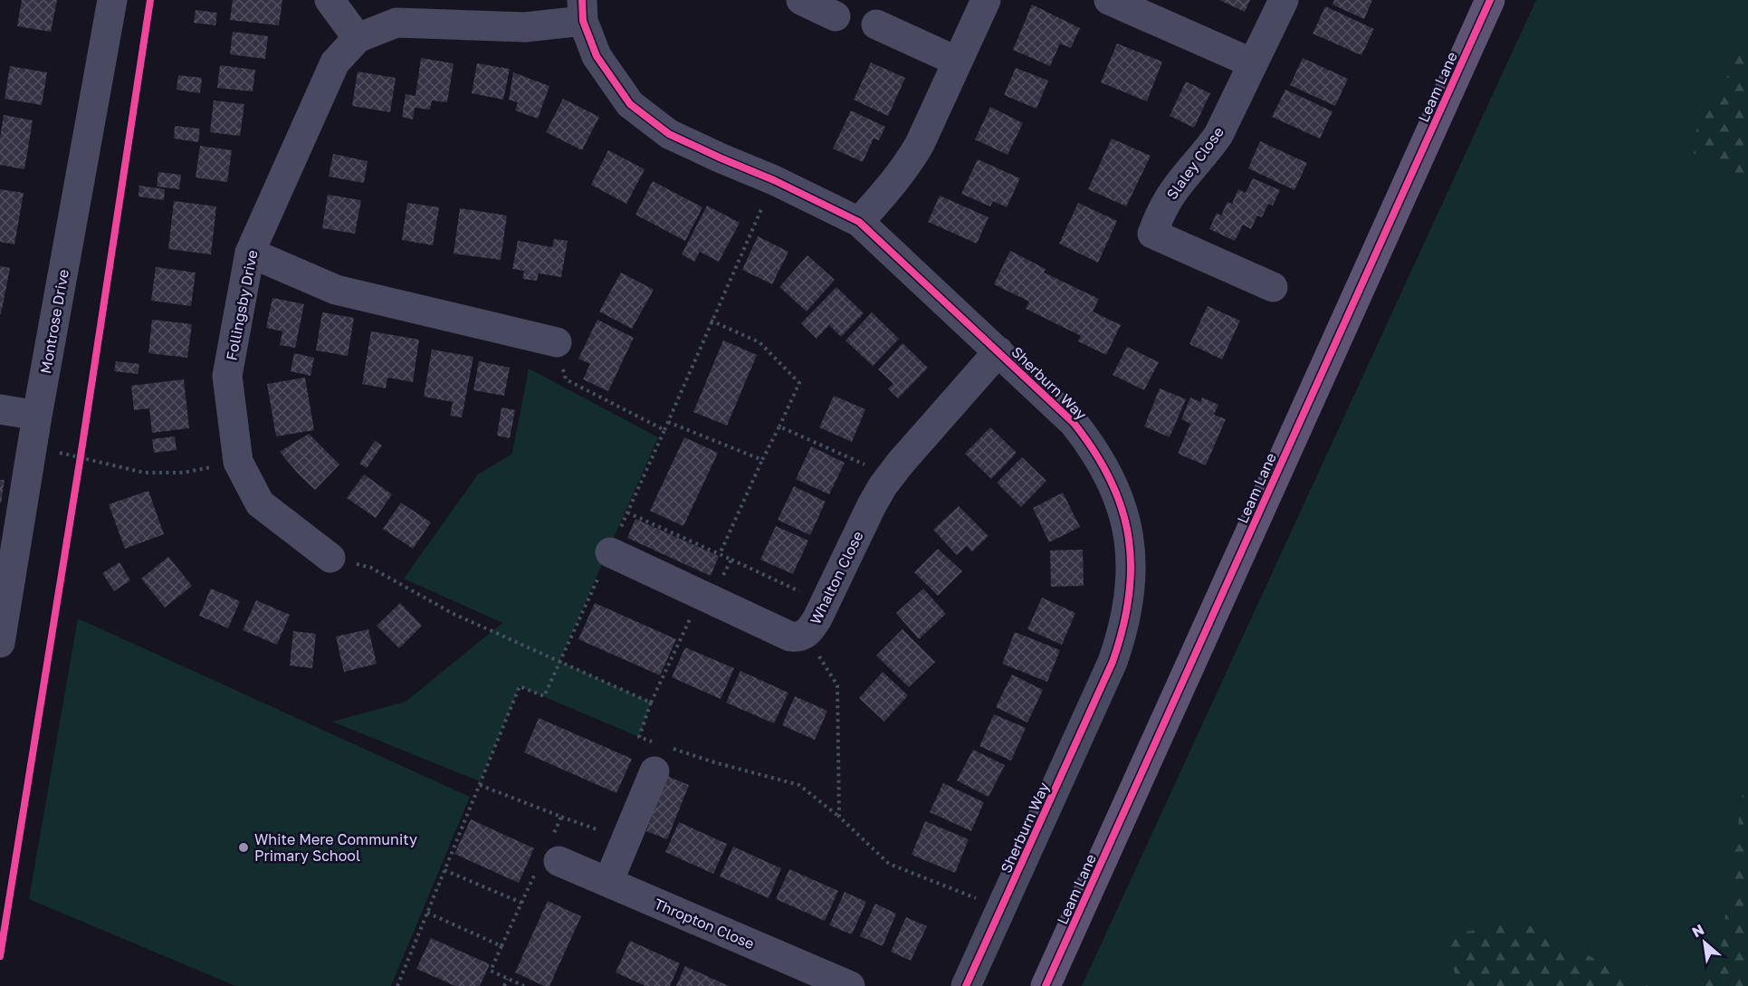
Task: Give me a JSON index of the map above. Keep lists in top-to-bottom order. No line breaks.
{"streets":{"main road":["Leam Lane"],"street":["Slaley Close","Follingsby Drive","Montrose Drive","Sherburn Way","Whalton Close","Thropton Close"]},"crossings":[["Follingsby Drive","Sherburn Way"],["Sherburn Way","Whalton Close"]],"places":["White Mere Community Primary School"],"north":"top left"}
